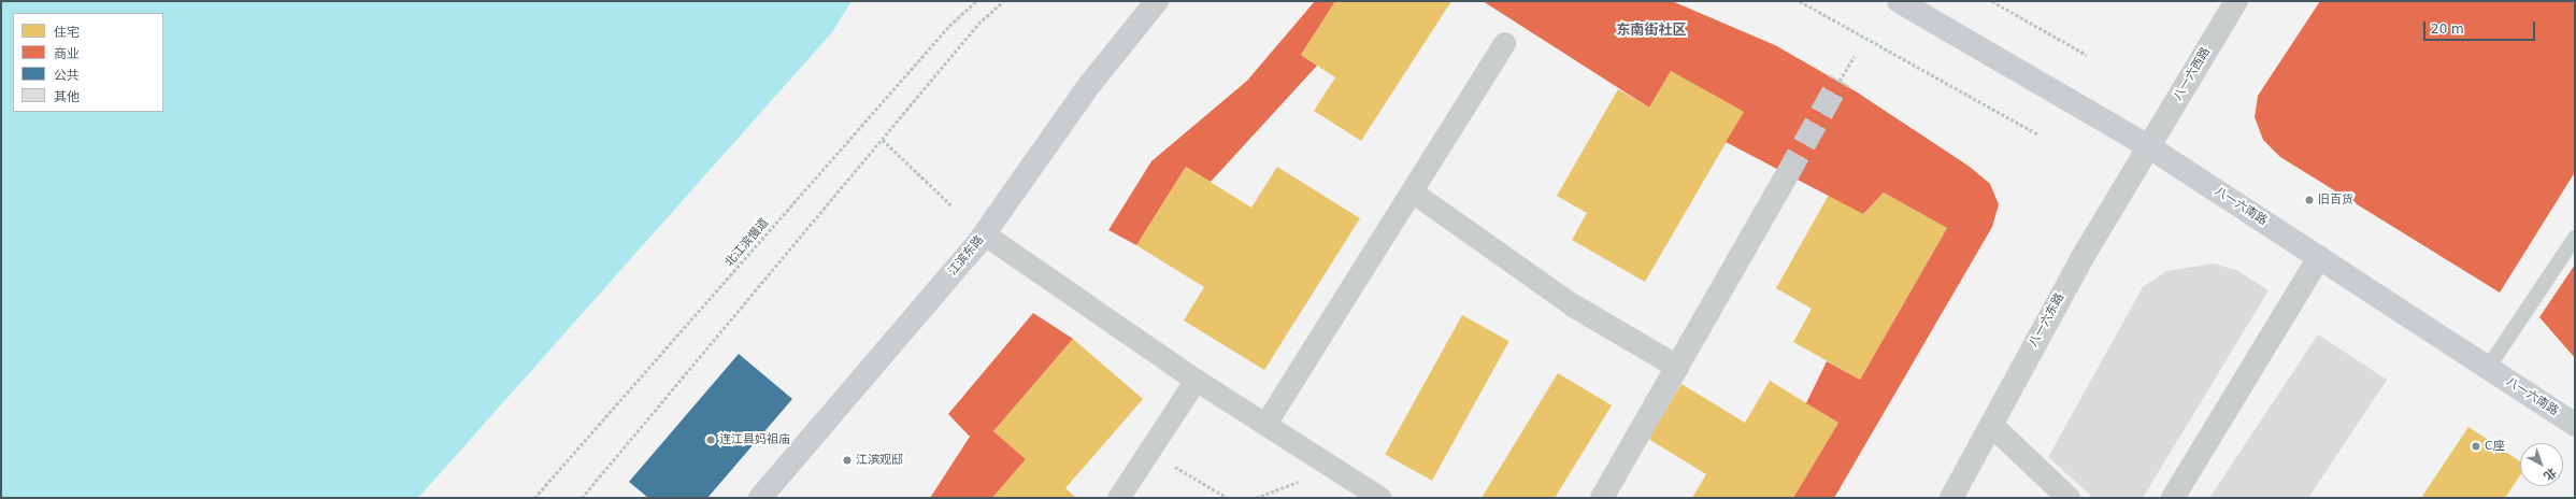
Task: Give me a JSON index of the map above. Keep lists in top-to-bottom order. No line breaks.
{"streets":{"main road":["八一六南路","江滨东路"],"street":["八一六西路","八一六东路"],"path":["北江滨慢道"]},"crossings":[["八一六西路","八一六南路"],["八一六西路","八一六东路"],["八一六南路","八一六东路"]],"districts":["东南街社区"],"places":["旧百货","连江县妈祖庙","C座","江滨观邸"],"legend":["住宅","商业","公共","其他"],"scale_bar":"20 m","north":"bottom right"}
